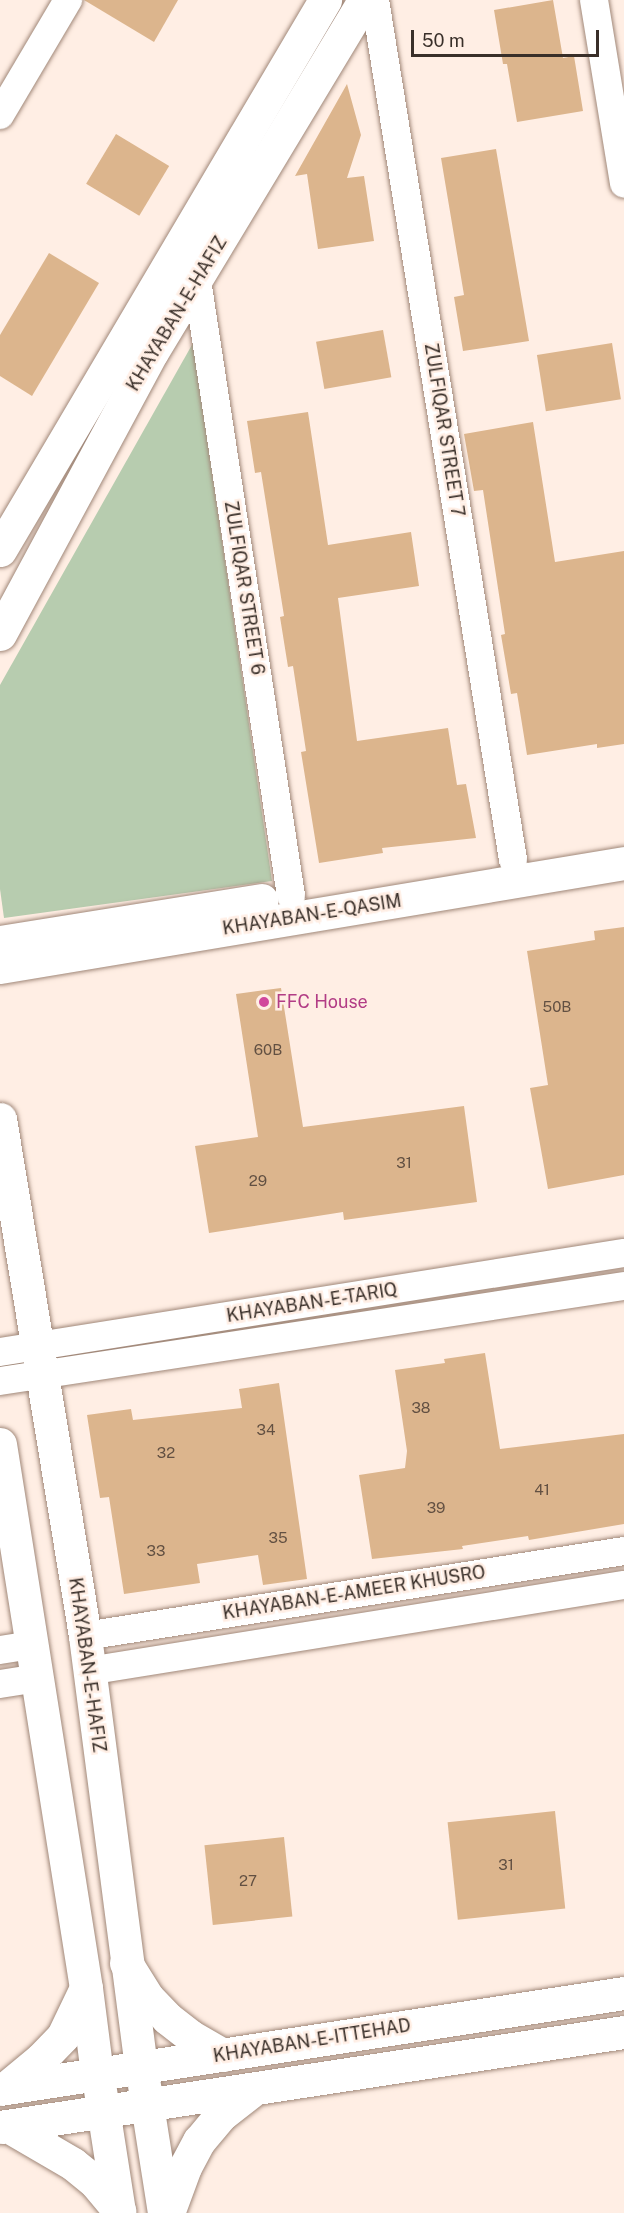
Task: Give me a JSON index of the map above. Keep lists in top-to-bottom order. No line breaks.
{"streets":{"street":["KHAYABAN-E-HAFIZ","ZULFIQAR STREET 7","ZULFIQAR STREET 6","KHAYABAN-E-QASIM","KHAYABAN-E-TARIQ","KHAYABAN-E-AMEER KHUSRO","KHAYABAN-E-ITTEHAD"]},"crossings":[["KHAYABAN-E-HAFIZ","ZULFIQAR STREET 6"],["KHAYABAN-E-HAFIZ","KHAYABAN-E-TARIQ"],["KHAYABAN-E-HAFIZ","KHAYABAN-E-AMEER KHUSRO"],["KHAYABAN-E-HAFIZ","KHAYABAN-E-ITTEHAD"],["ZULFIQAR STREET 7","KHAYABAN-E-QASIM"],["ZULFIQAR STREET 6","KHAYABAN-E-QASIM"]],"places":["FFC House"],"house_numbers":["50B","60B","31","29","38","34","32","41","39","35","33","31","27"],"scale_bar":"50 m"}
